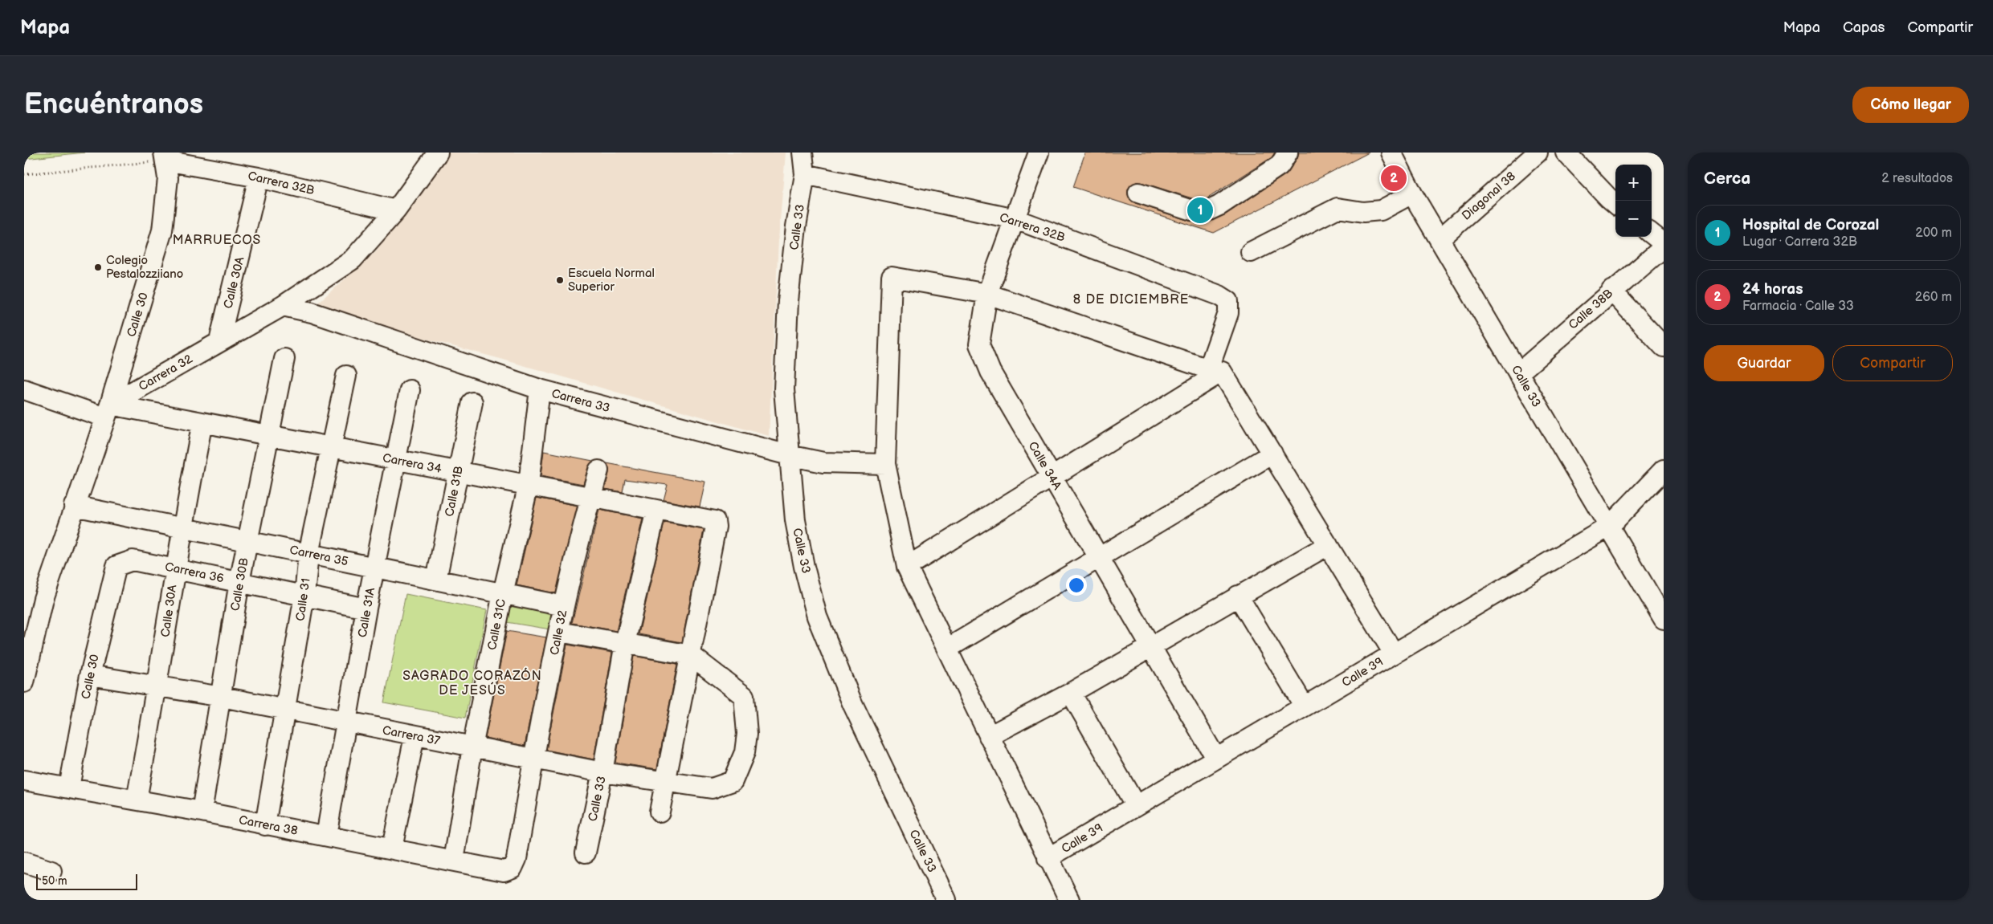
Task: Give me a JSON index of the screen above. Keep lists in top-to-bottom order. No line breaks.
{"streets":{"street":["Carrera 32B","Diagonal 38","Calle 33","Calle 30A","Calle 38B","Calle 30","Carrera 32","Carrera 33","Carrera 34","Calle 34A","Calle 31B","Carrera 35","Carrera 36","Calle 30B","Calle 31","Calle 31A","Calle 31C","Calle 32","Calle 39","Carrera 37","Carrera 38"]},"crossings":[["Carrera 32B","Calle 33"],["Carrera 32B","Calle 30A"],["Carrera 32B","Calle 30"],["Carrera 32B","Carrera 32"],["Carrera 32B","Calle 34A"],["Diagonal 38","Calle 33"],["Calle 33","Calle 38B"],["Calle 33","Carrera 33"],["Calle 33","Carrera 34"],["Calle 33","Calle 39"],["Calle 33","Carrera 37"],["Calle 30A","Carrera 32"],["Calle 30A","Carrera 34"],["Calle 30A","Carrera 35"],["Calle 30A","Carrera 36"],["Calle 30A","Carrera 37"],["Calle 30A","Carrera 38"],["Calle 30","Carrera 32"],["Calle 30","Carrera 34"],["Calle 30","Carrera 36"],["Calle 30","Carrera 37"],["Calle 30","Carrera 38"],["Carrera 32","Carrera 33"],["Carrera 32","Carrera 34"],["Carrera 33","Calle 31C"],["Carrera 34","Calle 31B"],["Carrera 34","Calle 30B"],["Carrera 34","Calle 31"],["Carrera 34","Calle 31A"],["Carrera 34","Calle 31C"],["Carrera 34","Calle 32"],["Carrera 34","Carrera 37"],["Calle 34A","Calle 39"],["Calle 31B","Carrera 35"],["Carrera 35","Calle 30B"],["Carrera 35","Calle 31"],["Carrera 35","Calle 31A"],["Carrera 35","Calle 31C"],["Carrera 35","Calle 32"],["Carrera 36","Calle 30B"],["Carrera 36","Calle 31"],["Carrera 36","Calle 31A"],["Calle 30B","Carrera 37"],["Calle 30B","Carrera 38"],["Calle 31","Carrera 37"],["Calle 31","Carrera 38"],["Calle 31A","Carrera 37"],["Calle 31A","Carrera 38"],["Calle 31C","Carrera 37"],["Calle 31C","Carrera 38"],["Calle 32","Carrera 37"],["Calle 32","Carrera 38"]],"districts":["MARRUECOS","8 DE DICIEMBRE","SAGRADO CORAZÓN DE JESÚS"],"places":["Colegio Pestalozziiano","Escuela Normal Superior"],"scale_bar":"50 m","page":{"header":"Mapa","nav":["Mapa","Capas","Compartir"],"buttons":["Cómo llegar",["Guardar","Compartir"]],"title":"Encuéntranos","heading":["Cerca","2 resultados"],"pins":["2","1"],"map_buttons":["+","−"],"list":[{"mark":"1","name":"Hospital de Corozal","note":"Lugar · Carrera 32B","value":"200 m"},{"mark":"2","name":"24 horas","note":"Farmacia · Calle 33","value":"260 m"}],"scale":"50 m"}}
